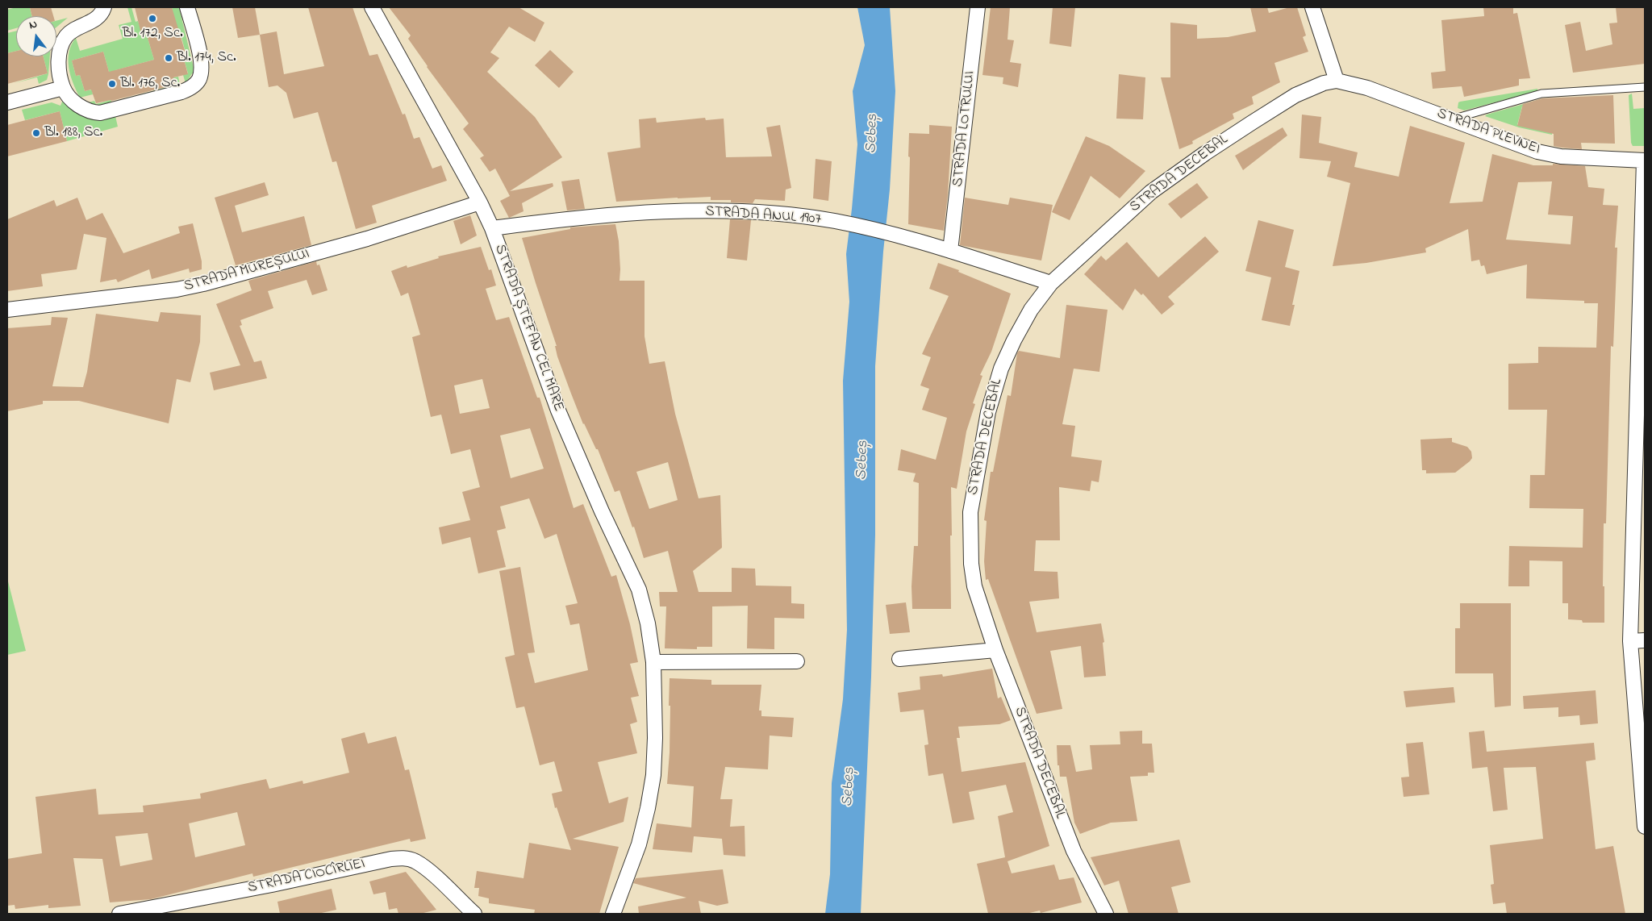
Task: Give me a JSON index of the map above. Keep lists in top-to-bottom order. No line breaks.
{"streets":{"street":["STRADA LOTRULUI","STRADA PLEVNEI","STRADA DECEBAL","STRADA ANUL 1907","STRADA MUREȘULUI","STRADA ȘTEFAN CEL MARE","STRADA CIOCÎRLIEI"]},"crossings":[["STRADA LOTRULUI","STRADA ANUL 1907"],["STRADA PLEVNEI","STRADA DECEBAL"],["STRADA DECEBAL","STRADA ANUL 1907"],["STRADA ANUL 1907","STRADA ȘTEFAN CEL MARE"],["STRADA MUREȘULUI","STRADA ȘTEFAN CEL MARE"]],"water":["Sebeș"],"places":["Bl. 172, Sc.","Bl. 174, Sc.","Bl. 176, Sc.","Bl. 188, Sc."],"north":"top"}
